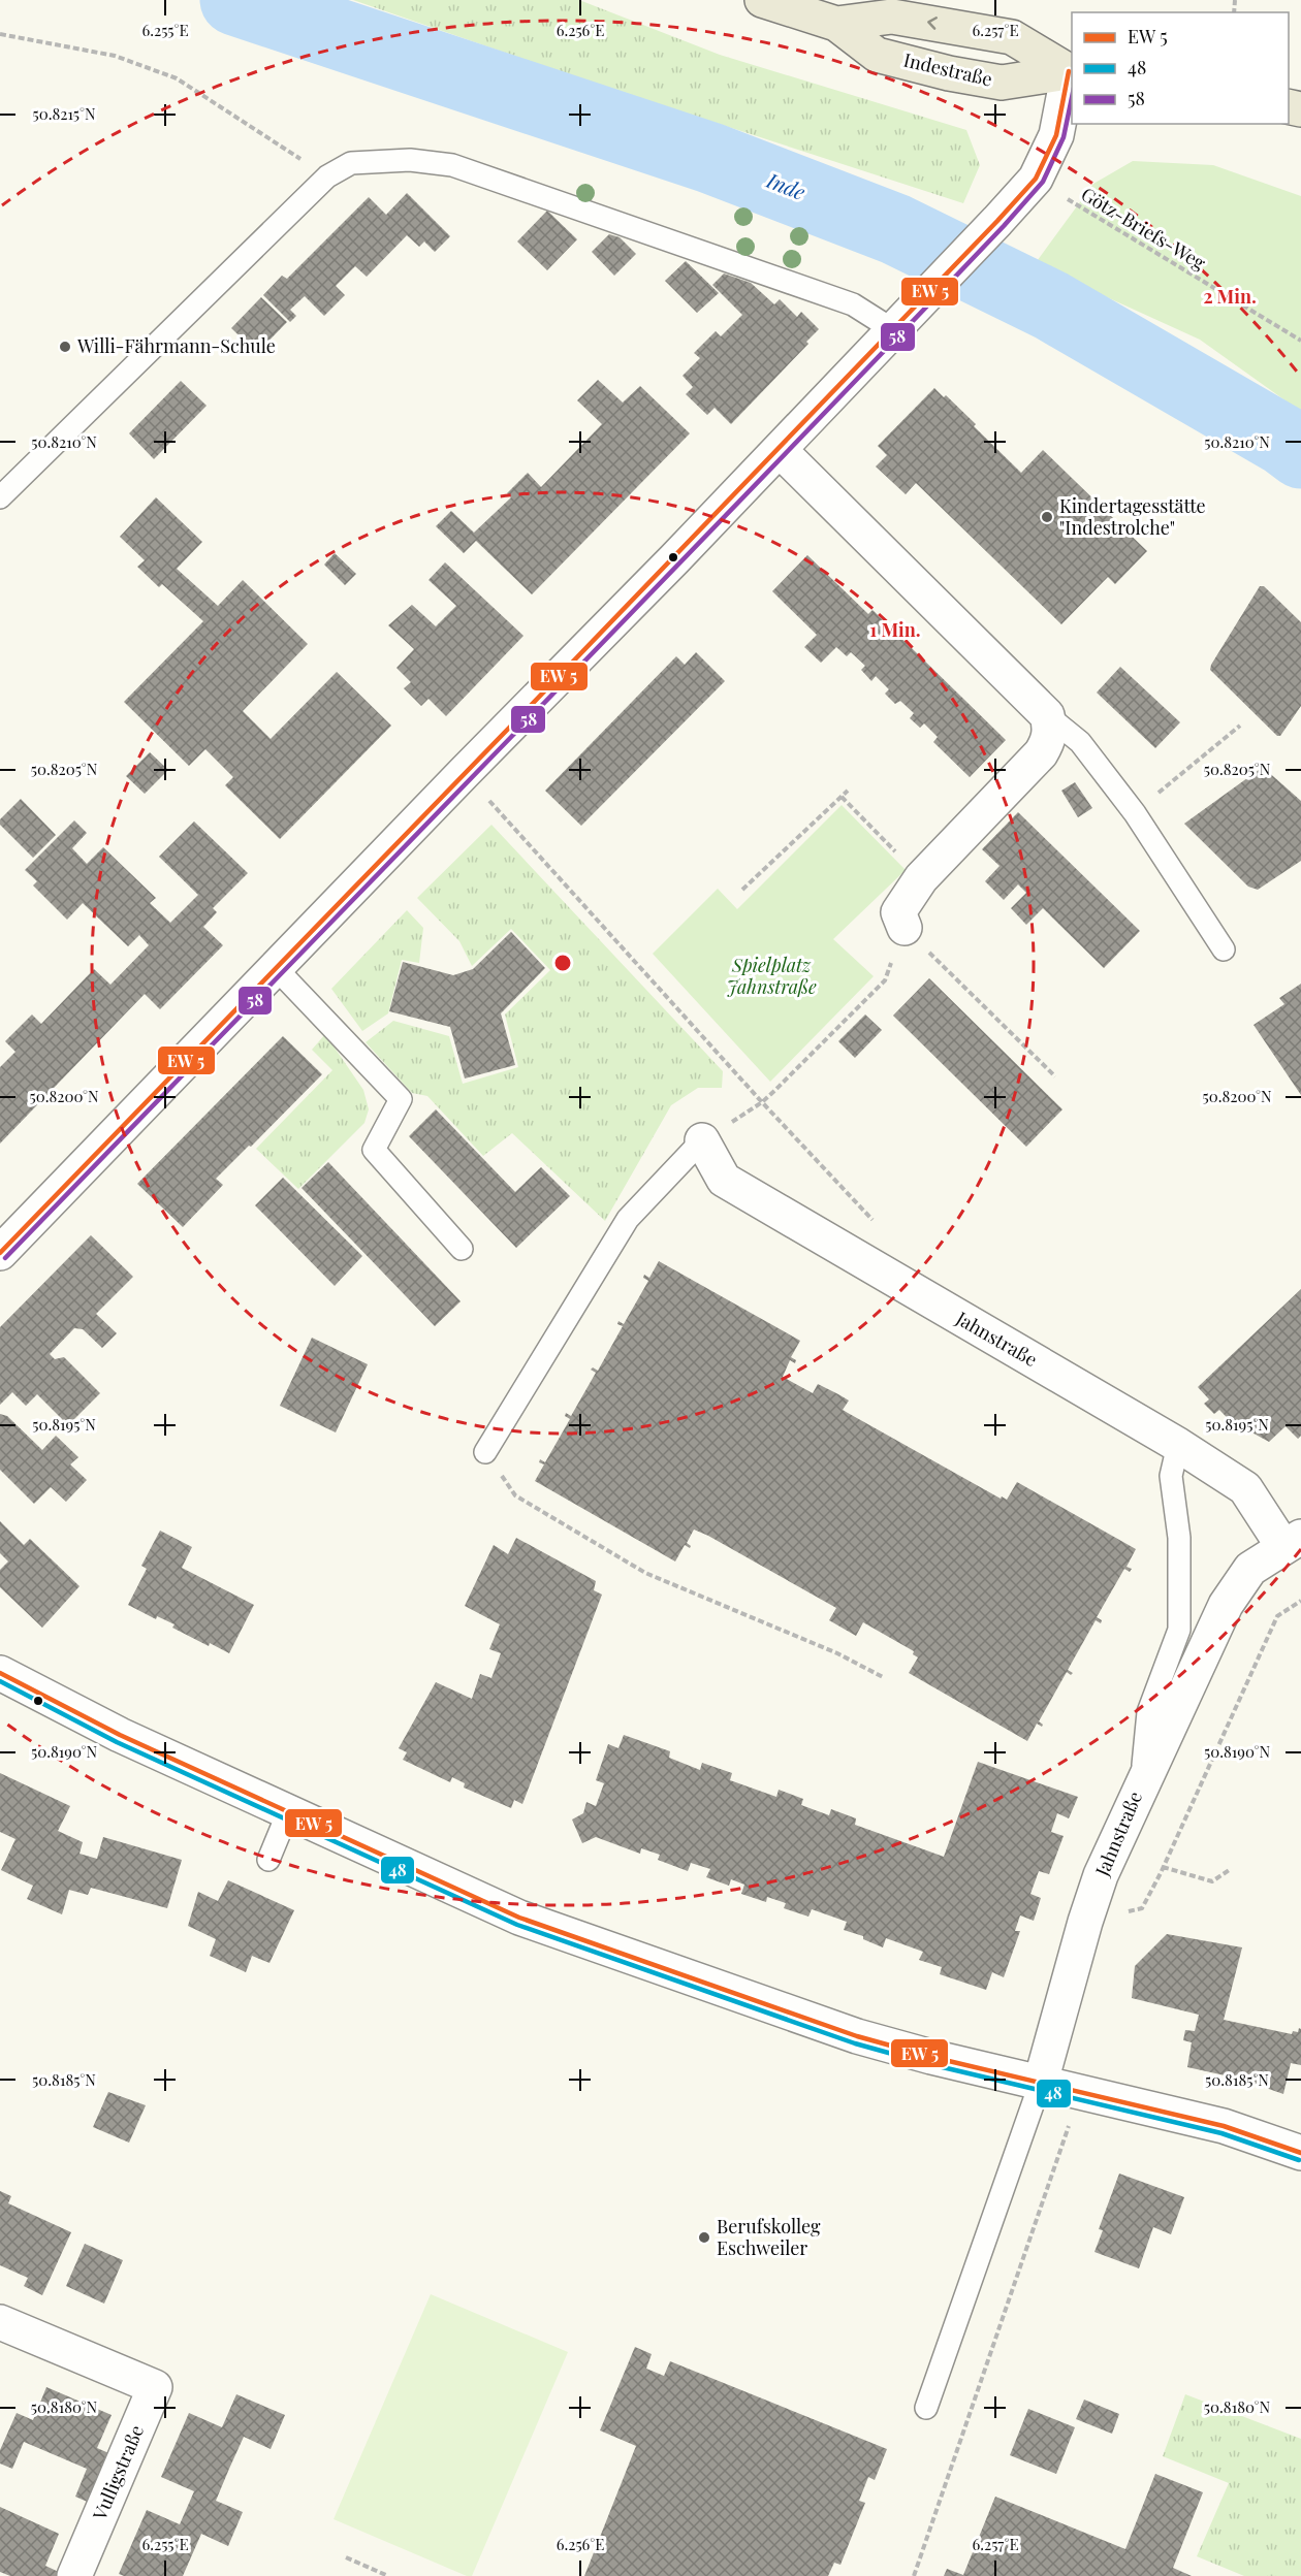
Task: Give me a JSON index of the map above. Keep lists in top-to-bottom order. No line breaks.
{"streets":{"main road":["Indestraße"],"street":["Jahnstraße","Vulligstraße"],"path":["Götz-Briefs-Weg"]},"water":["Inde"],"parks":["Spielplatz Jahnstraße"],"places":["Willi-Fährmann-Schule","Kindertagesstätte \"Indestrolche\"","Berufskolleg Eschweiler"],"lines":["transit line 58","transit line 48"],"legend":["EW 5","48","58"],"coordinates":["6.255°E","6.256°E","6.257°E","50.8215°N","50.8210°N","50.8205°N","50.8200°N","50.8195°N","50.8190°N","50.8185°N","50.8180°N"],"rings":["2 Min.","1 Min."]}
